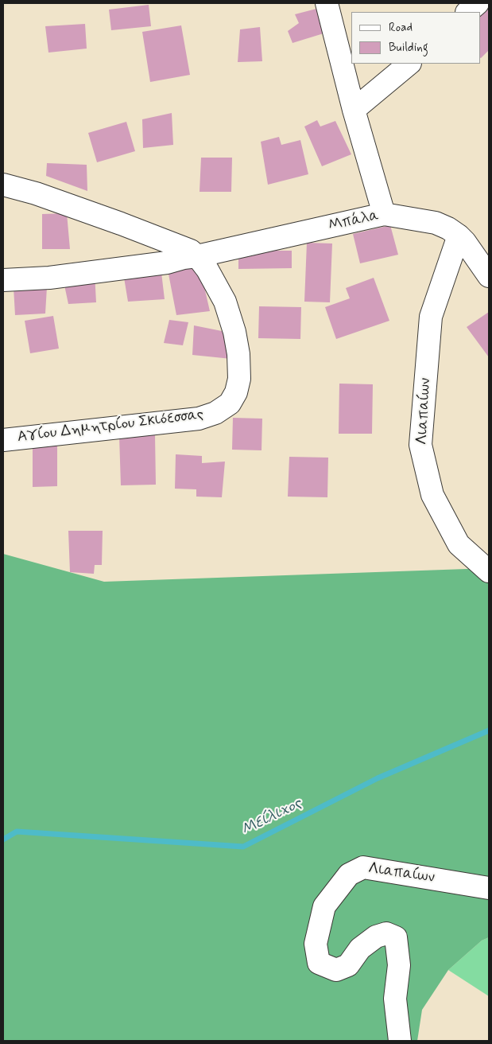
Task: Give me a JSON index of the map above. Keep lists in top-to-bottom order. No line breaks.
{"streets":{"street":["Μπάλα","Λιαπαίων","Αγίου Δημητρίου Σκιόεσσας"]},"crossings":[["Μπάλα","Λιαπαίων"],["Μπάλα","Αγίου Δημητρίου Σκιόεσσας"]],"water":["Μείλιχος"],"legend":["Road","Building"]}
